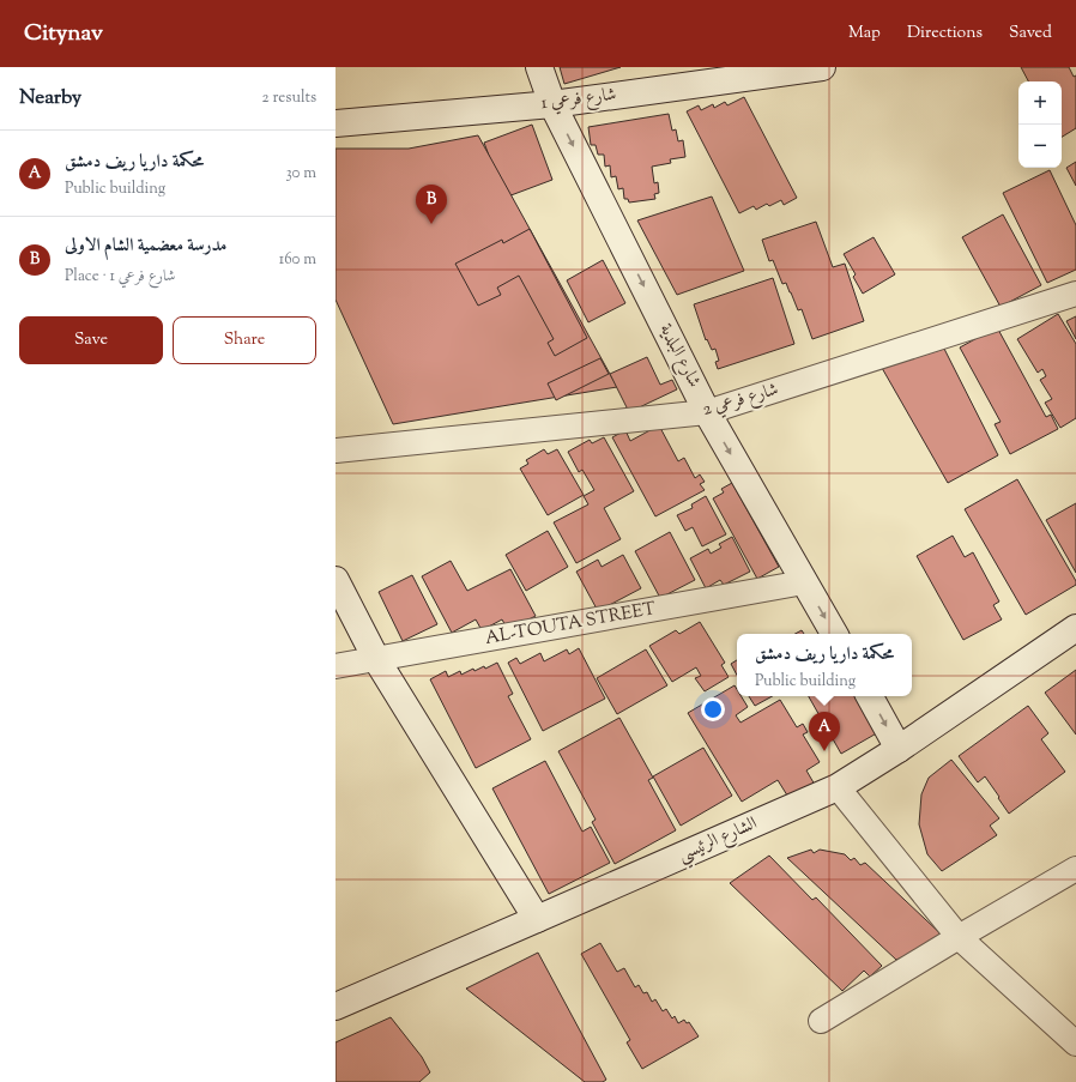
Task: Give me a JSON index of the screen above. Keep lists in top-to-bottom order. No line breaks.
{"streets":{"street":["شارع فرعي 1","شارع البلدية","شارع فرعي 2","AL-TOUTA STREET","الشارع الرئيسي"]},"crossings":[["شارع فرعي 1","شارع البلدية"],["شارع البلدية","شارع فرعي 2"],["شارع البلدية","AL-TOUTA STREET"]],"one_way":["شارع البلدية"],"page":{"header":"Citynav","nav":["Map","Directions","Saved"],"heading":["Nearby","2 results"],"map_buttons":["+","−"],"list":[{"mark":"A","name":"محكمة داريا ريف دمشق","note":"Public building","value":"30 m"},{"mark":"B","name":"مدرسة معضمية الشام الاولى","note":"Place · شارع فرعي 1","value":"160 m"}],"pins":["B","A"],"buttons":["Save","Share"],"popup":["محكمة داريا ريف دمشق","Public building"]}}
